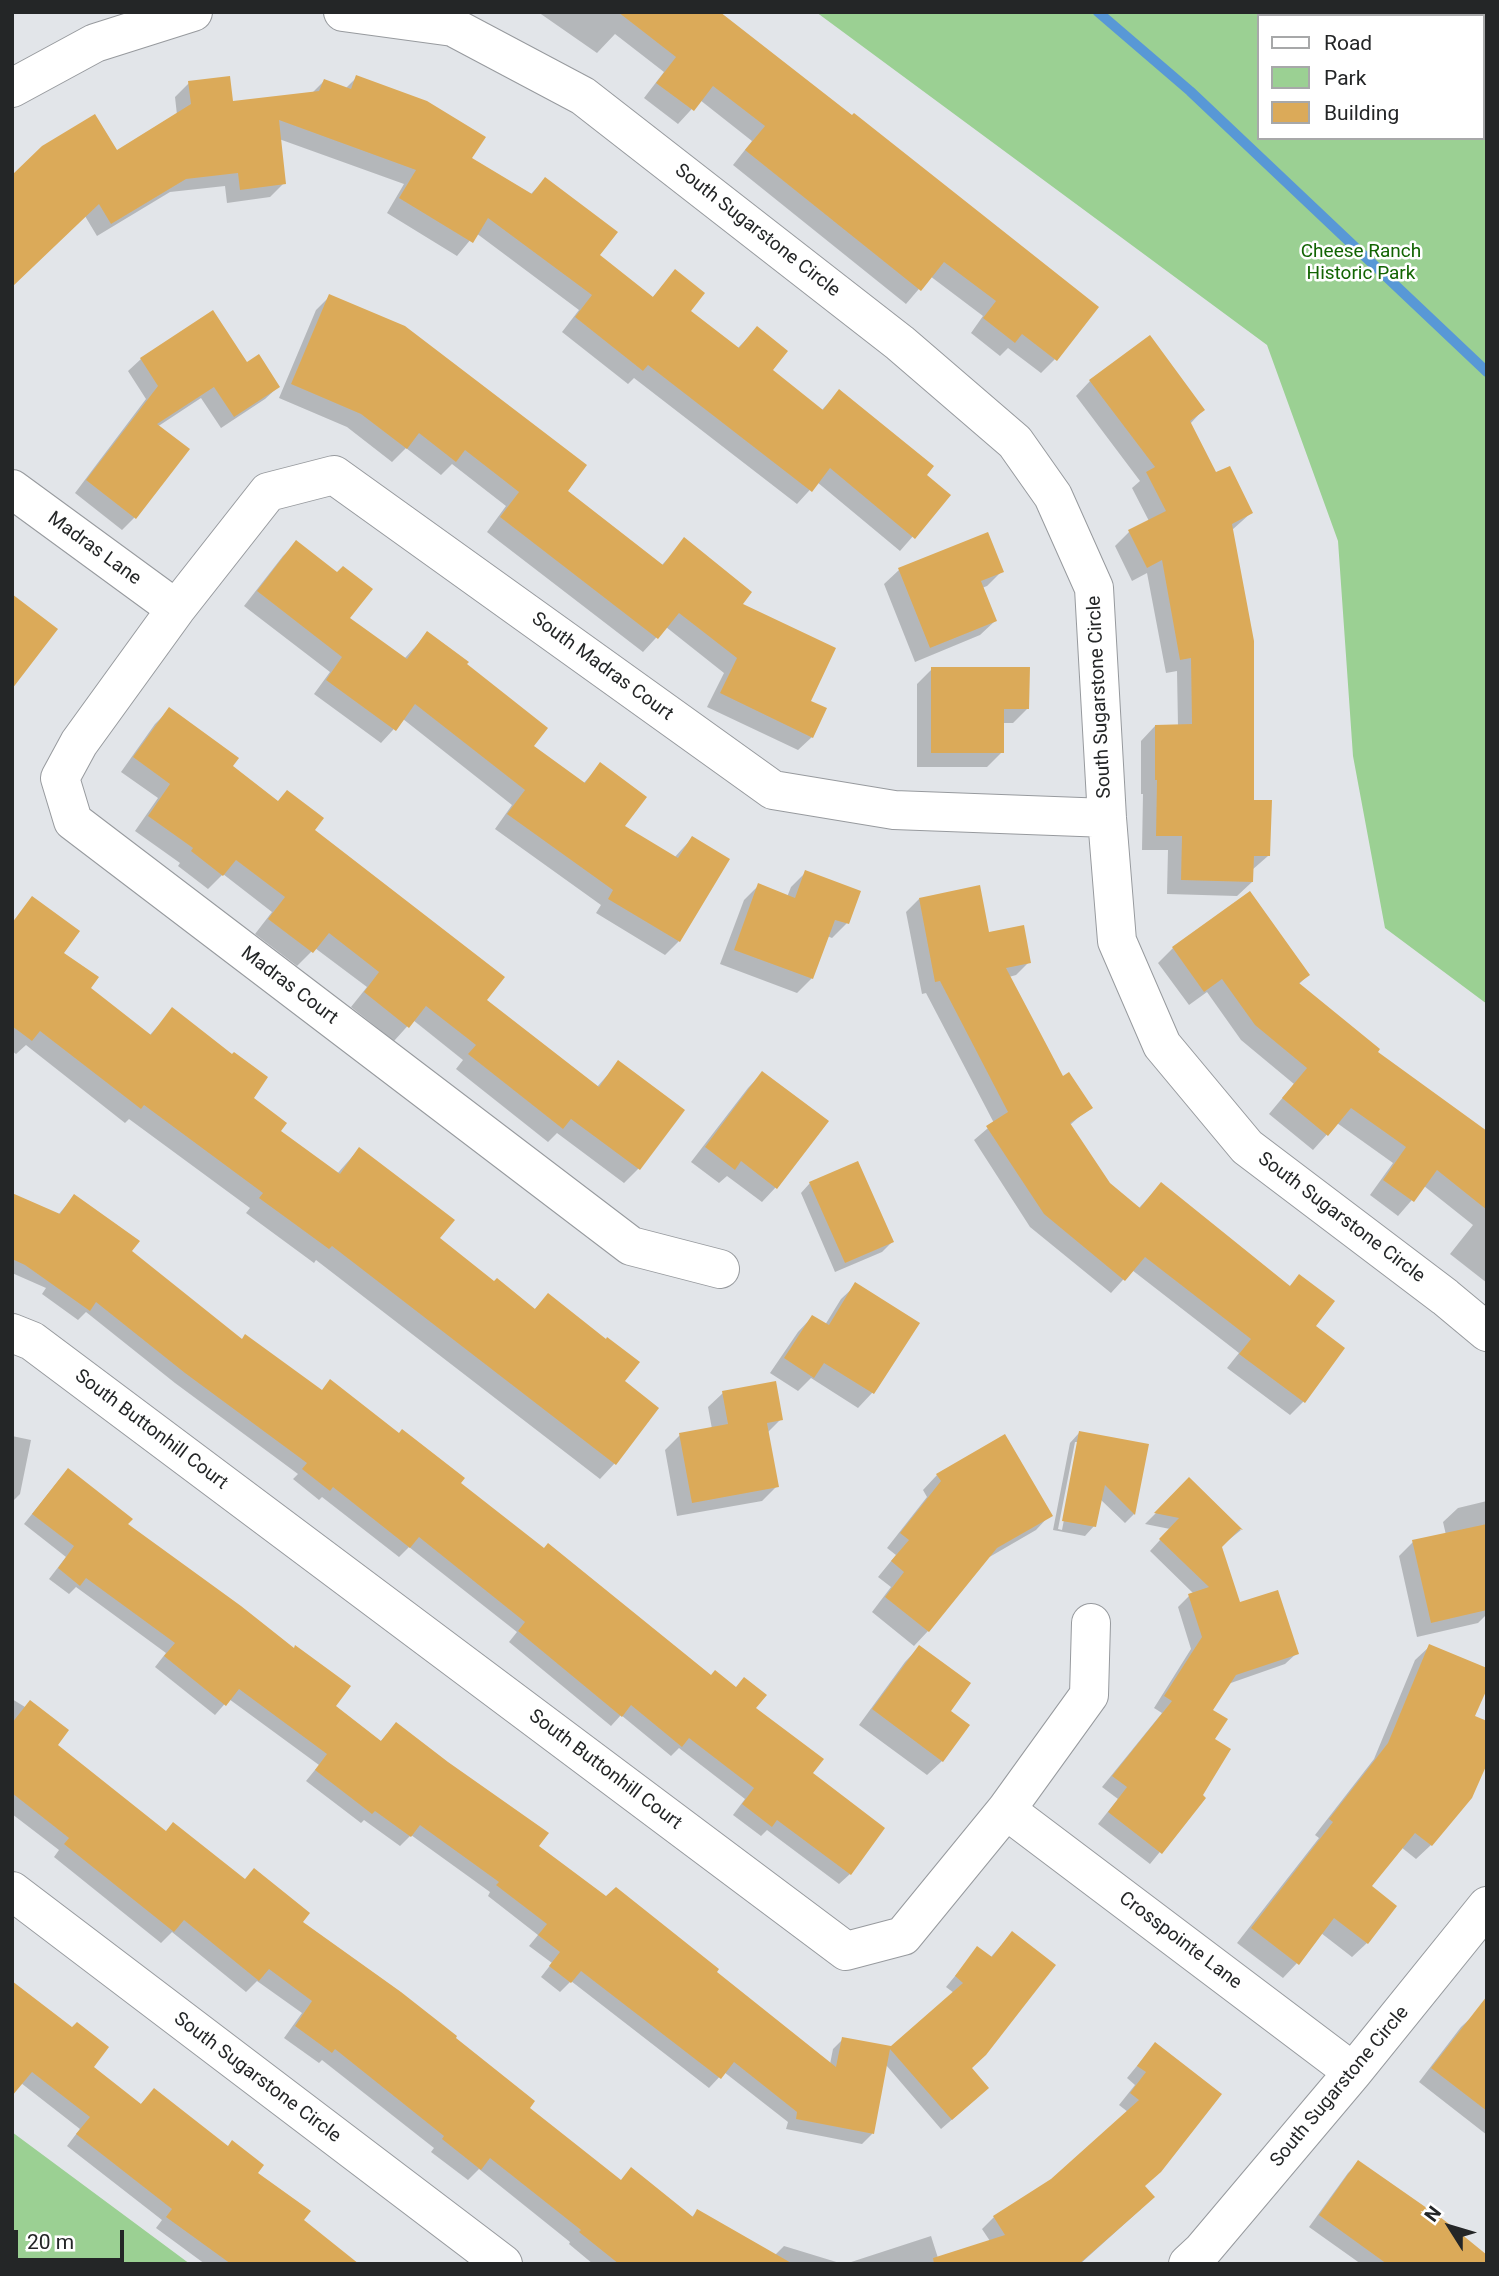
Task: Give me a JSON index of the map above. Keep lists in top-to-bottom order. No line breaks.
{"streets":{"street":["South Sugarstone Circle","Madras Lane","South Madras Court","Madras Court","South Buttonhill Court","Crosspointe Lane"]},"crossings":[["South Sugarstone Circle","South Madras Court"],["South Sugarstone Circle","Crosspointe Lane"],["Madras Lane","South Madras Court"],["Madras Lane","Madras Court"],["South Madras Court","Madras Court"],["South Buttonhill Court","Crosspointe Lane"]],"parks":["Cheese Ranch Historic Park"],"legend":["Road","Park","Building"],"scale_bar":"20 m","north":"top left"}
